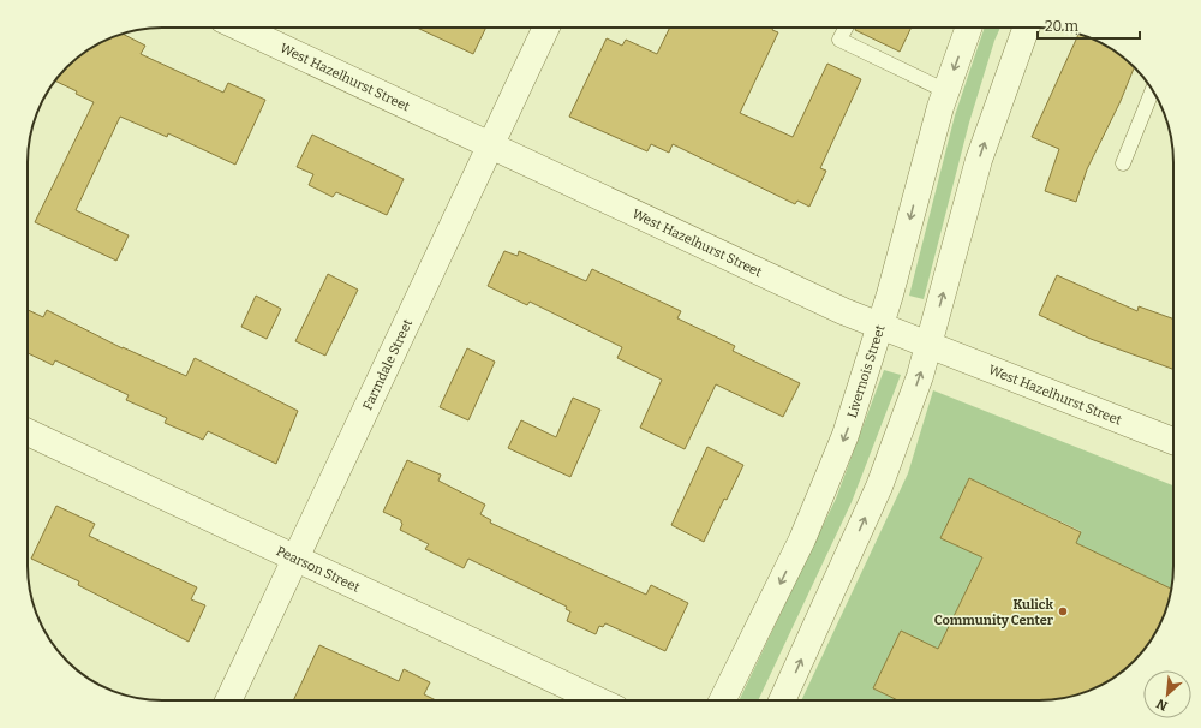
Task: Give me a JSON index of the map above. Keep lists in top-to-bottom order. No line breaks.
{"streets":{"street":["West Hazelhurst Street","Farmdale Street","Livernois Street","Pearson Street"]},"crossings":[["West Hazelhurst Street","Farmdale Street"],["West Hazelhurst Street","Livernois Street"],["Farmdale Street","Pearson Street"]],"places":["Kulick Community Center"],"scale_bar":"20 m","north":"bottom left"}
